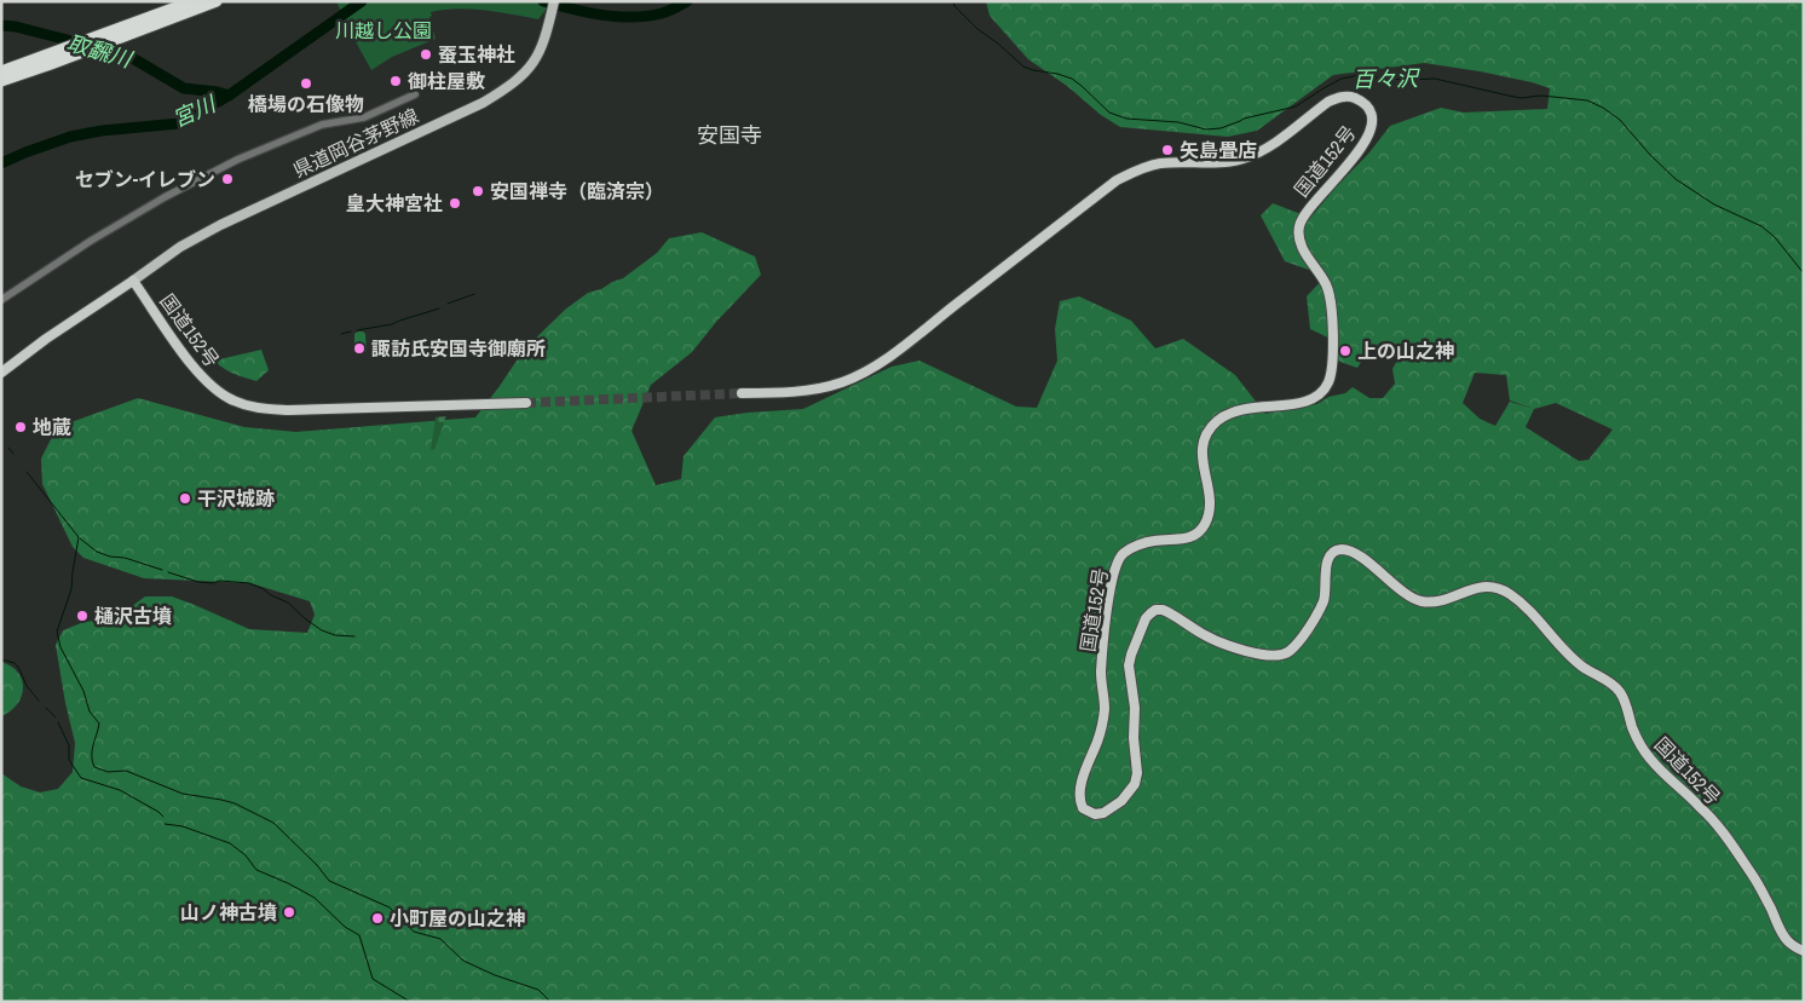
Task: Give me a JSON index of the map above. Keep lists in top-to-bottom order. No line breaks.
{"streets":{"highway":["国道152号"],"main road":["県道岡谷茅野線"]},"crossings":[["県道岡谷茅野線","国道152号"]],"districts":["安国寺"],"water":["取飜川","百々沢","宮川"],"parks":["川越し公園"],"places":["蚕玉神社","御柱屋敷","橋場の石像物","矢島畳店","セブン-イレブン","安国禅寺（臨済宗）","皇大神宮社","諏訪氏安国寺御廟所","上の山之神","地蔵","干沢城跡","樋沢古墳","山ノ神古墳","小町屋の山之神"]}
